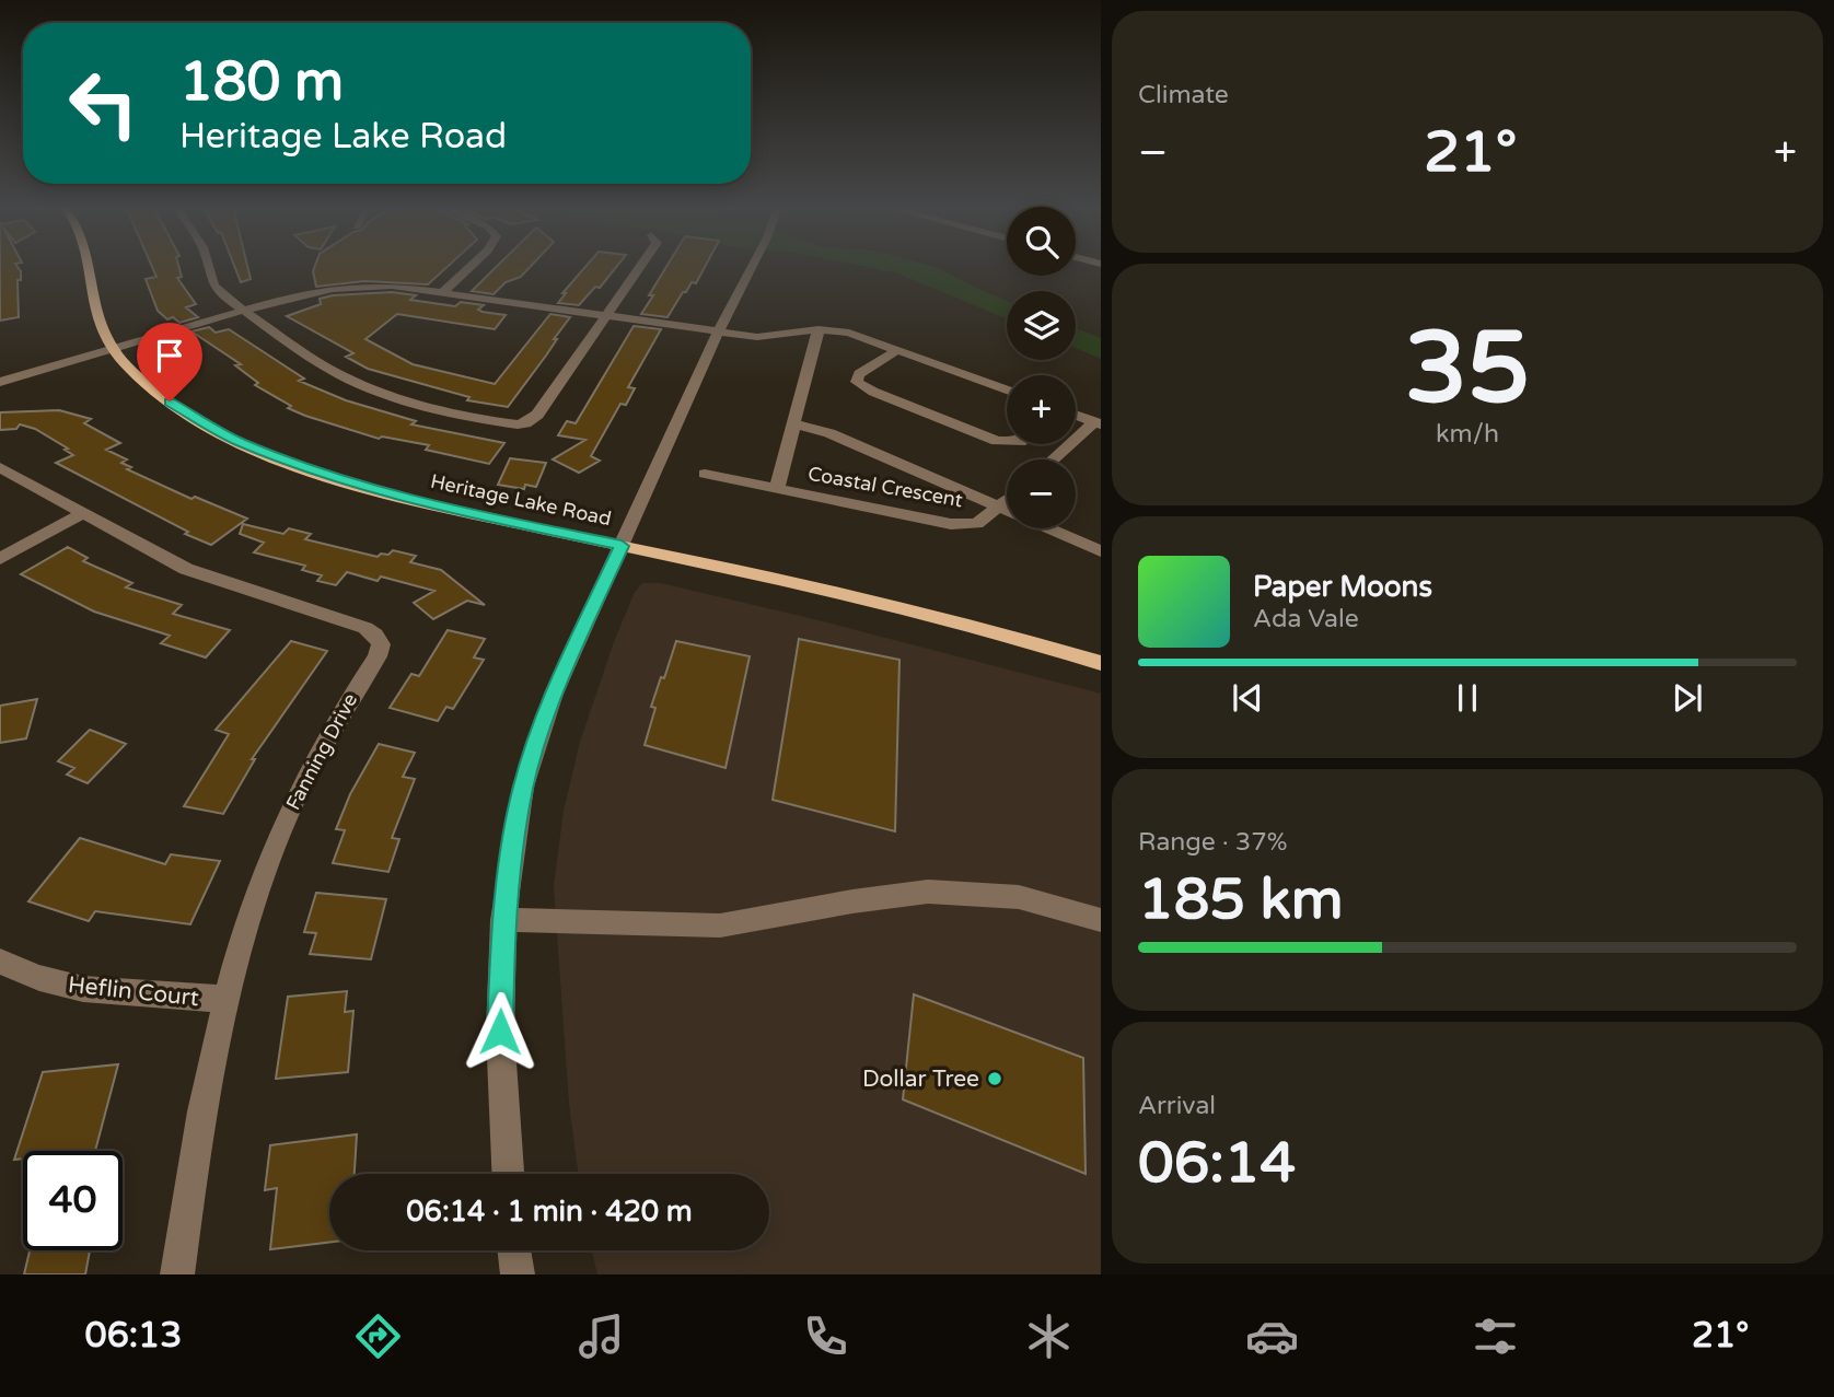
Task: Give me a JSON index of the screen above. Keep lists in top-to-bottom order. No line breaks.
{"streets":{"main road":["Heritage Lake Road"],"street":["Coastal Crescent","Fanning Drive","Heflin Court"]},"crossings":[["Fanning Drive","Heflin Court"]],"places":["Dollar Tree"],"page":{"tile":["Climate",["35","km/h"],["Range · 37%","185 km"],["Arrival","06:14"]],"turn":["180 m","Heritage Lake Road"],"heat":["−","21°","+"],"map_buttons":["+","−"],"song":["Paper Moons","Ada Vale"],"limit":"40","trip":"06:14 · 1 min · 420 m","tabs":["06:13","21°"]}}
